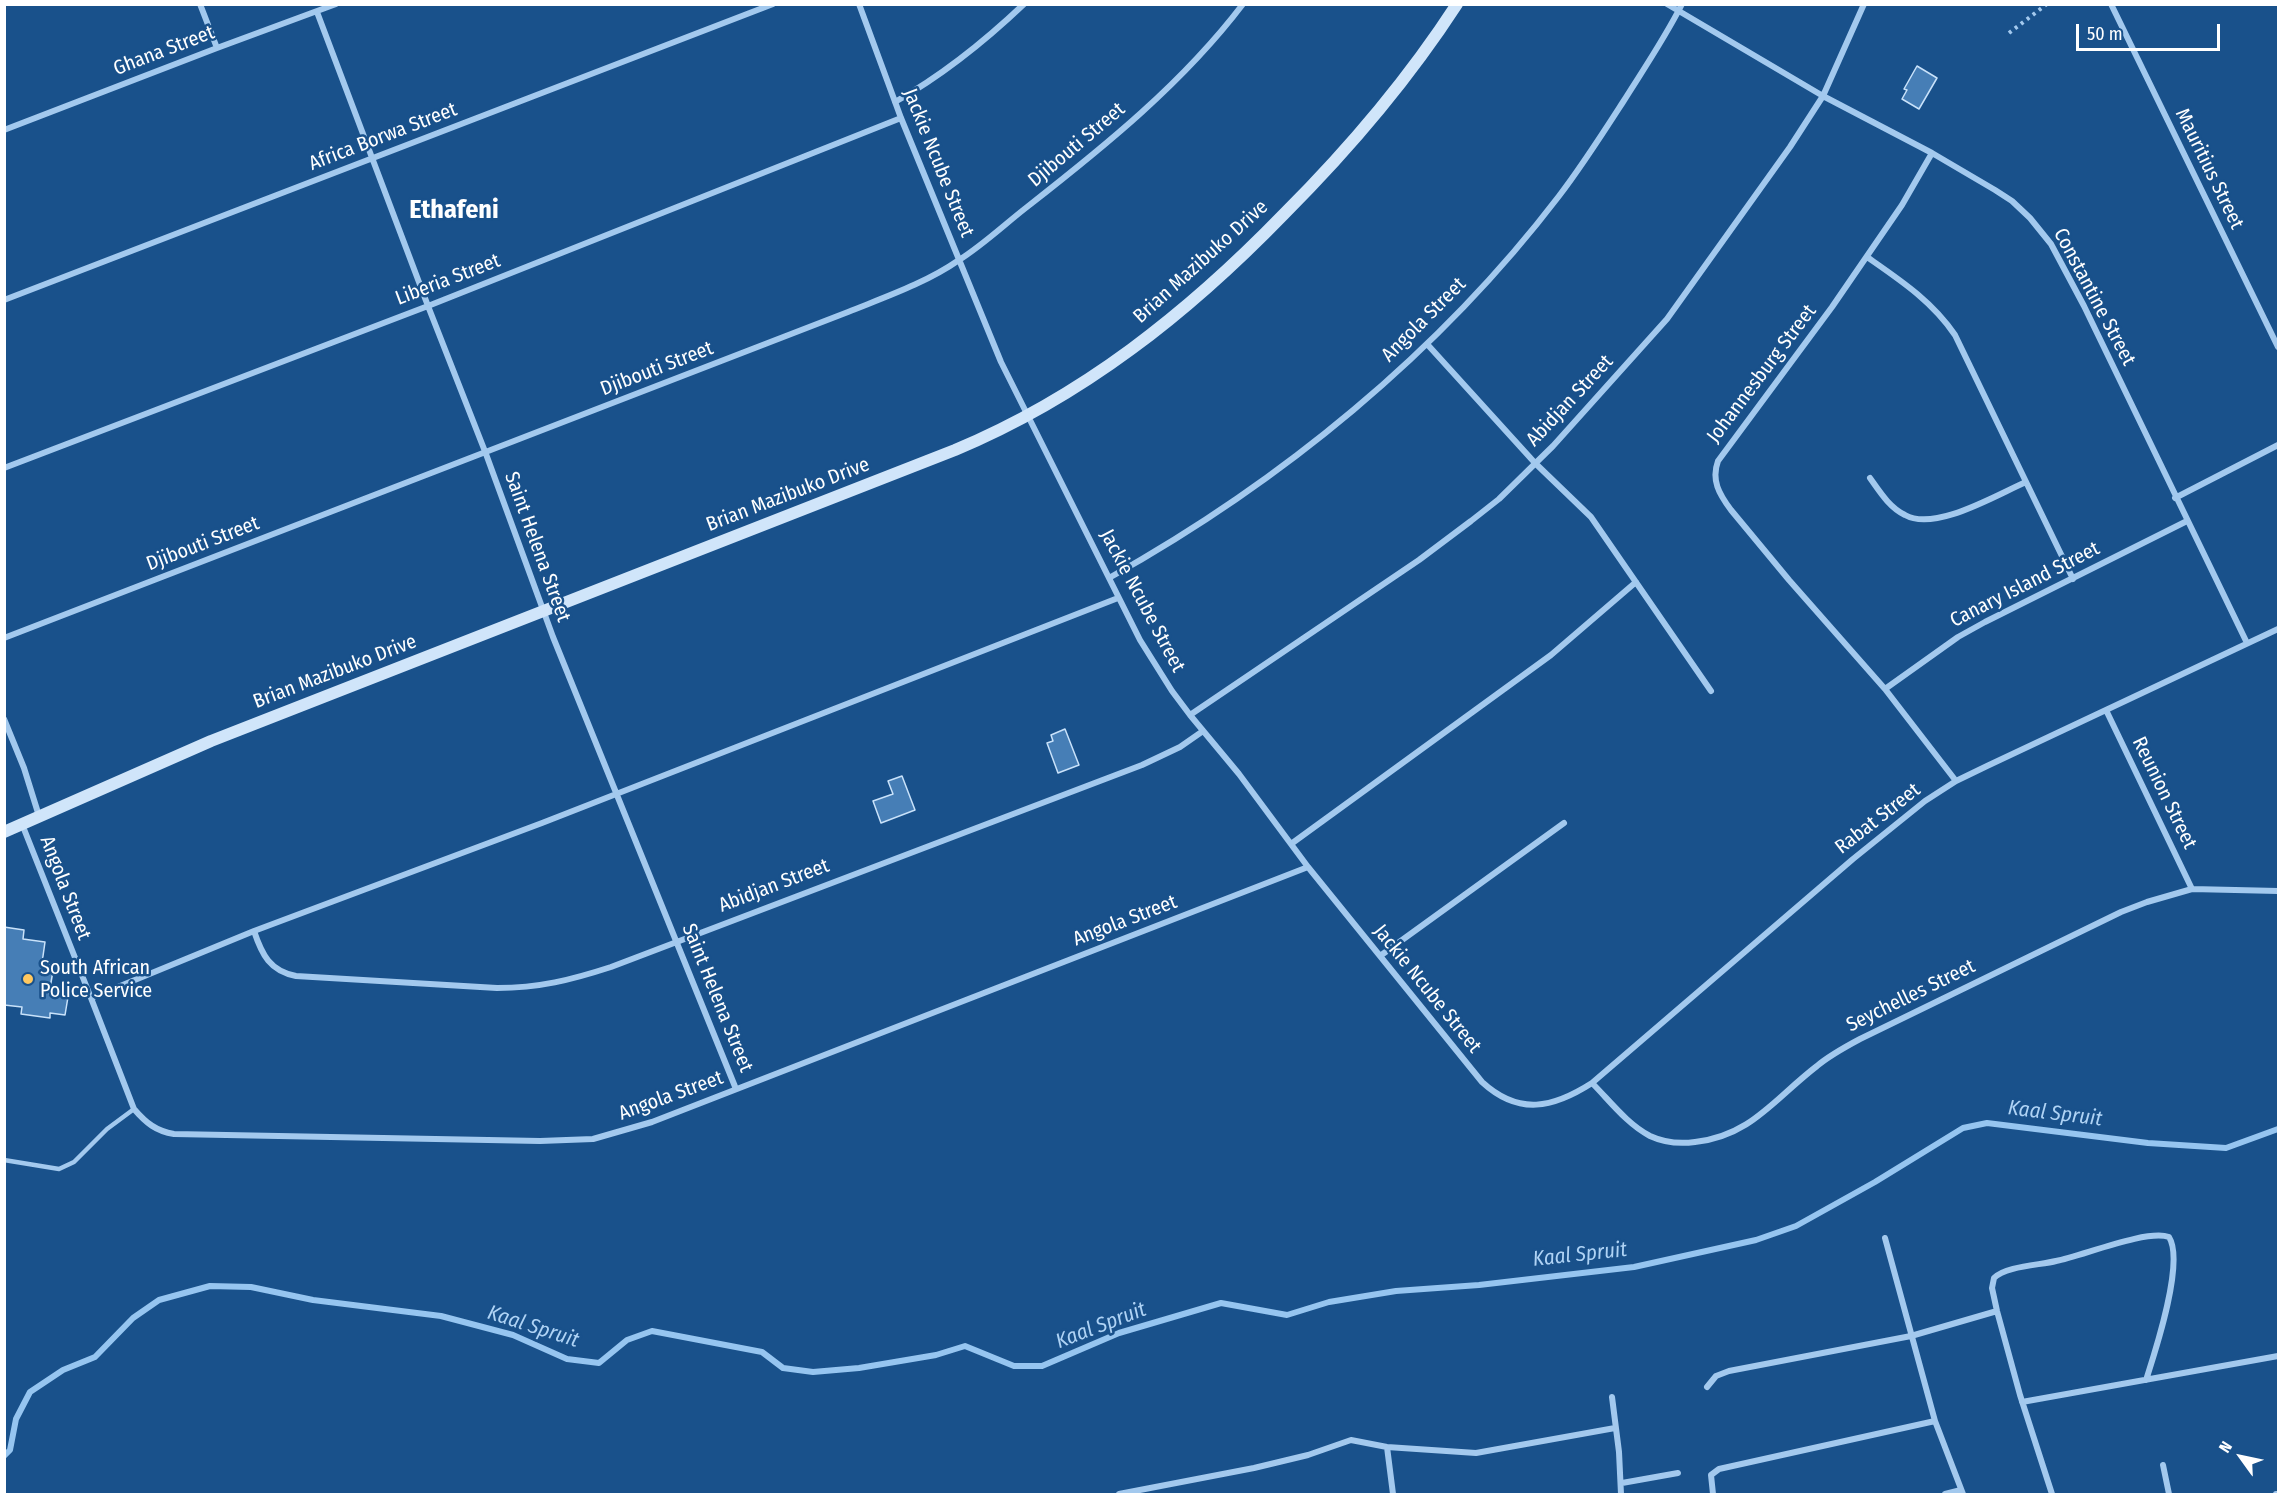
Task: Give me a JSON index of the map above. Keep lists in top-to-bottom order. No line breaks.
{"streets":{"street":["Ghana Street","Africa Borwa Street","Djibouti Street","Jackie Ncube Street","Mauritius Street","Brian Mazibuko Drive","Liberia Street","Constantine Street","Angola Street","Johannesburg Street","Abidjan Street","Saint Helena Street","Canary Island Street","Reunion Street","Rabat Street","Seychelles Street"]},"crossings":[["Ghana Street","Saint Helena Street"],["Africa Borwa Street","Saint Helena Street"],["Djibouti Street","Jackie Ncube Street"],["Djibouti Street","Saint Helena Street"],["Jackie Ncube Street","Brian Mazibuko Drive"],["Jackie Ncube Street","Liberia Street"],["Jackie Ncube Street","Angola Street"],["Jackie Ncube Street","Abidjan Street"],["Jackie Ncube Street","Rabat Street"],["Brian Mazibuko Drive","Angola Street"],["Brian Mazibuko Drive","Saint Helena Street"],["Liberia Street","Saint Helena Street"],["Constantine Street","Angola Street"],["Constantine Street","Johannesburg Street"],["Constantine Street","Abidjan Street"],["Constantine Street","Canary Island Street"],["Constantine Street","Rabat Street"],["Angola Street","Saint Helena Street"],["Johannesburg Street","Canary Island Street"],["Johannesburg Street","Rabat Street"],["Abidjan Street","Saint Helena Street"],["Reunion Street","Rabat Street"],["Reunion Street","Seychelles Street"],["Rabat Street","Seychelles Street"]],"districts":["Ethafeni"],"water":["Kaal Spruit"],"places":["South African Police Service"],"scale_bar":"50 m","north":"top left"}
